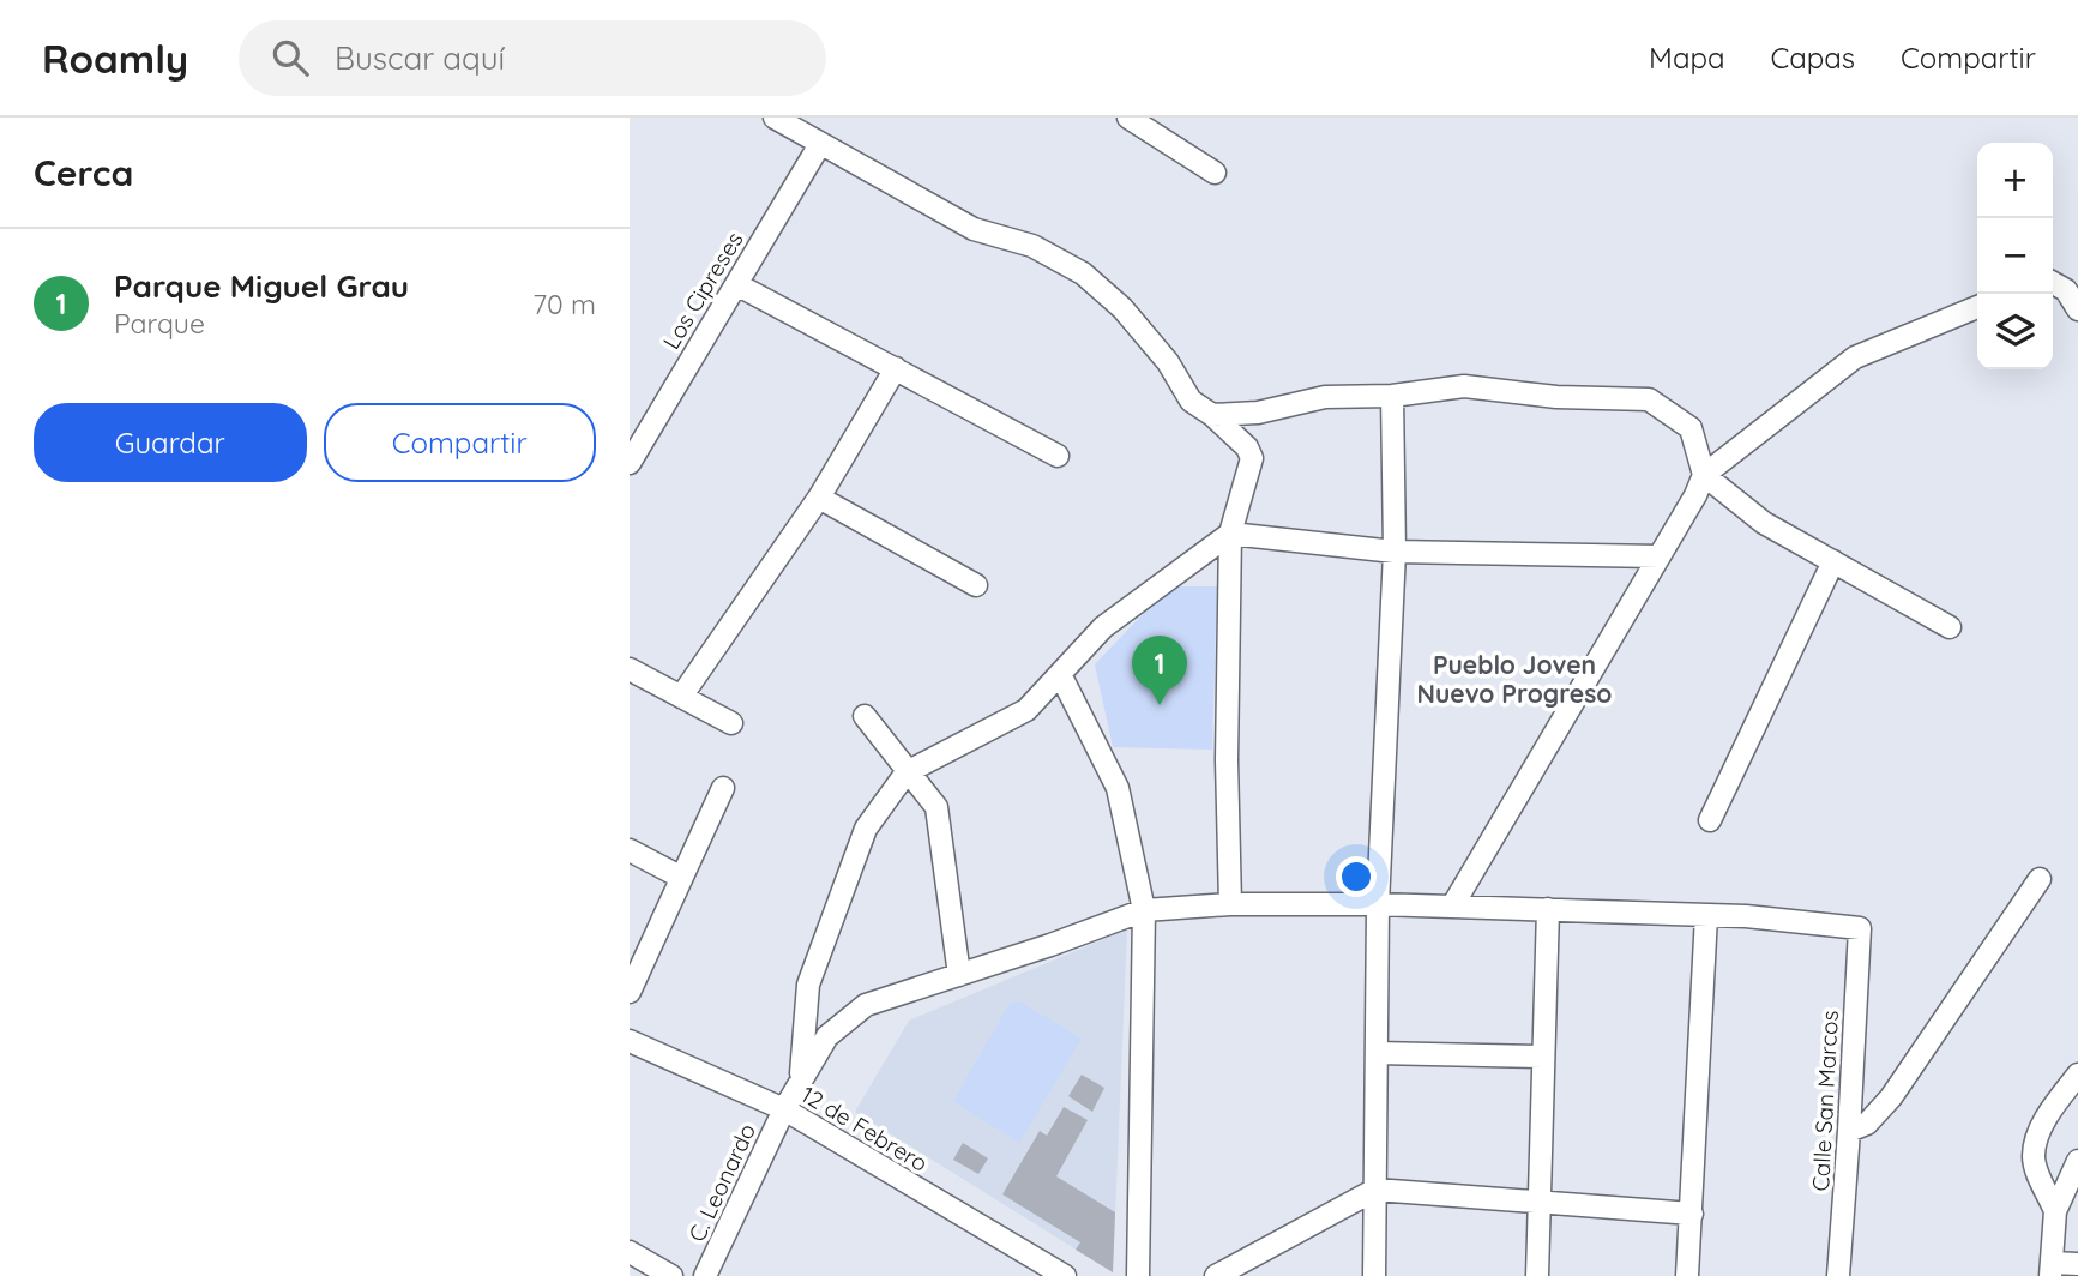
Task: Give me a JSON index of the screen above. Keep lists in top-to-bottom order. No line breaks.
{"streets":{"street":["Los Cipreses","Calle San Marcos","12 de Febrero","C. Leonardo"]},"crossings":[["Calle San Marcos","C. Leonardo"],["12 de Febrero","C. Leonardo"]],"districts":["Pueblo Joven Nuevo Progreso"],"page":{"header":"Roamly","search":"Buscar aquí","nav":["Mapa","Capas","Compartir"],"heading":"Cerca","map_buttons":["+","−"],"list":[{"mark":"1","name":"Parque Miguel Grau","note":"Parque","value":"70 m"}],"buttons":["Guardar","Compartir"],"pins":"1"}}
